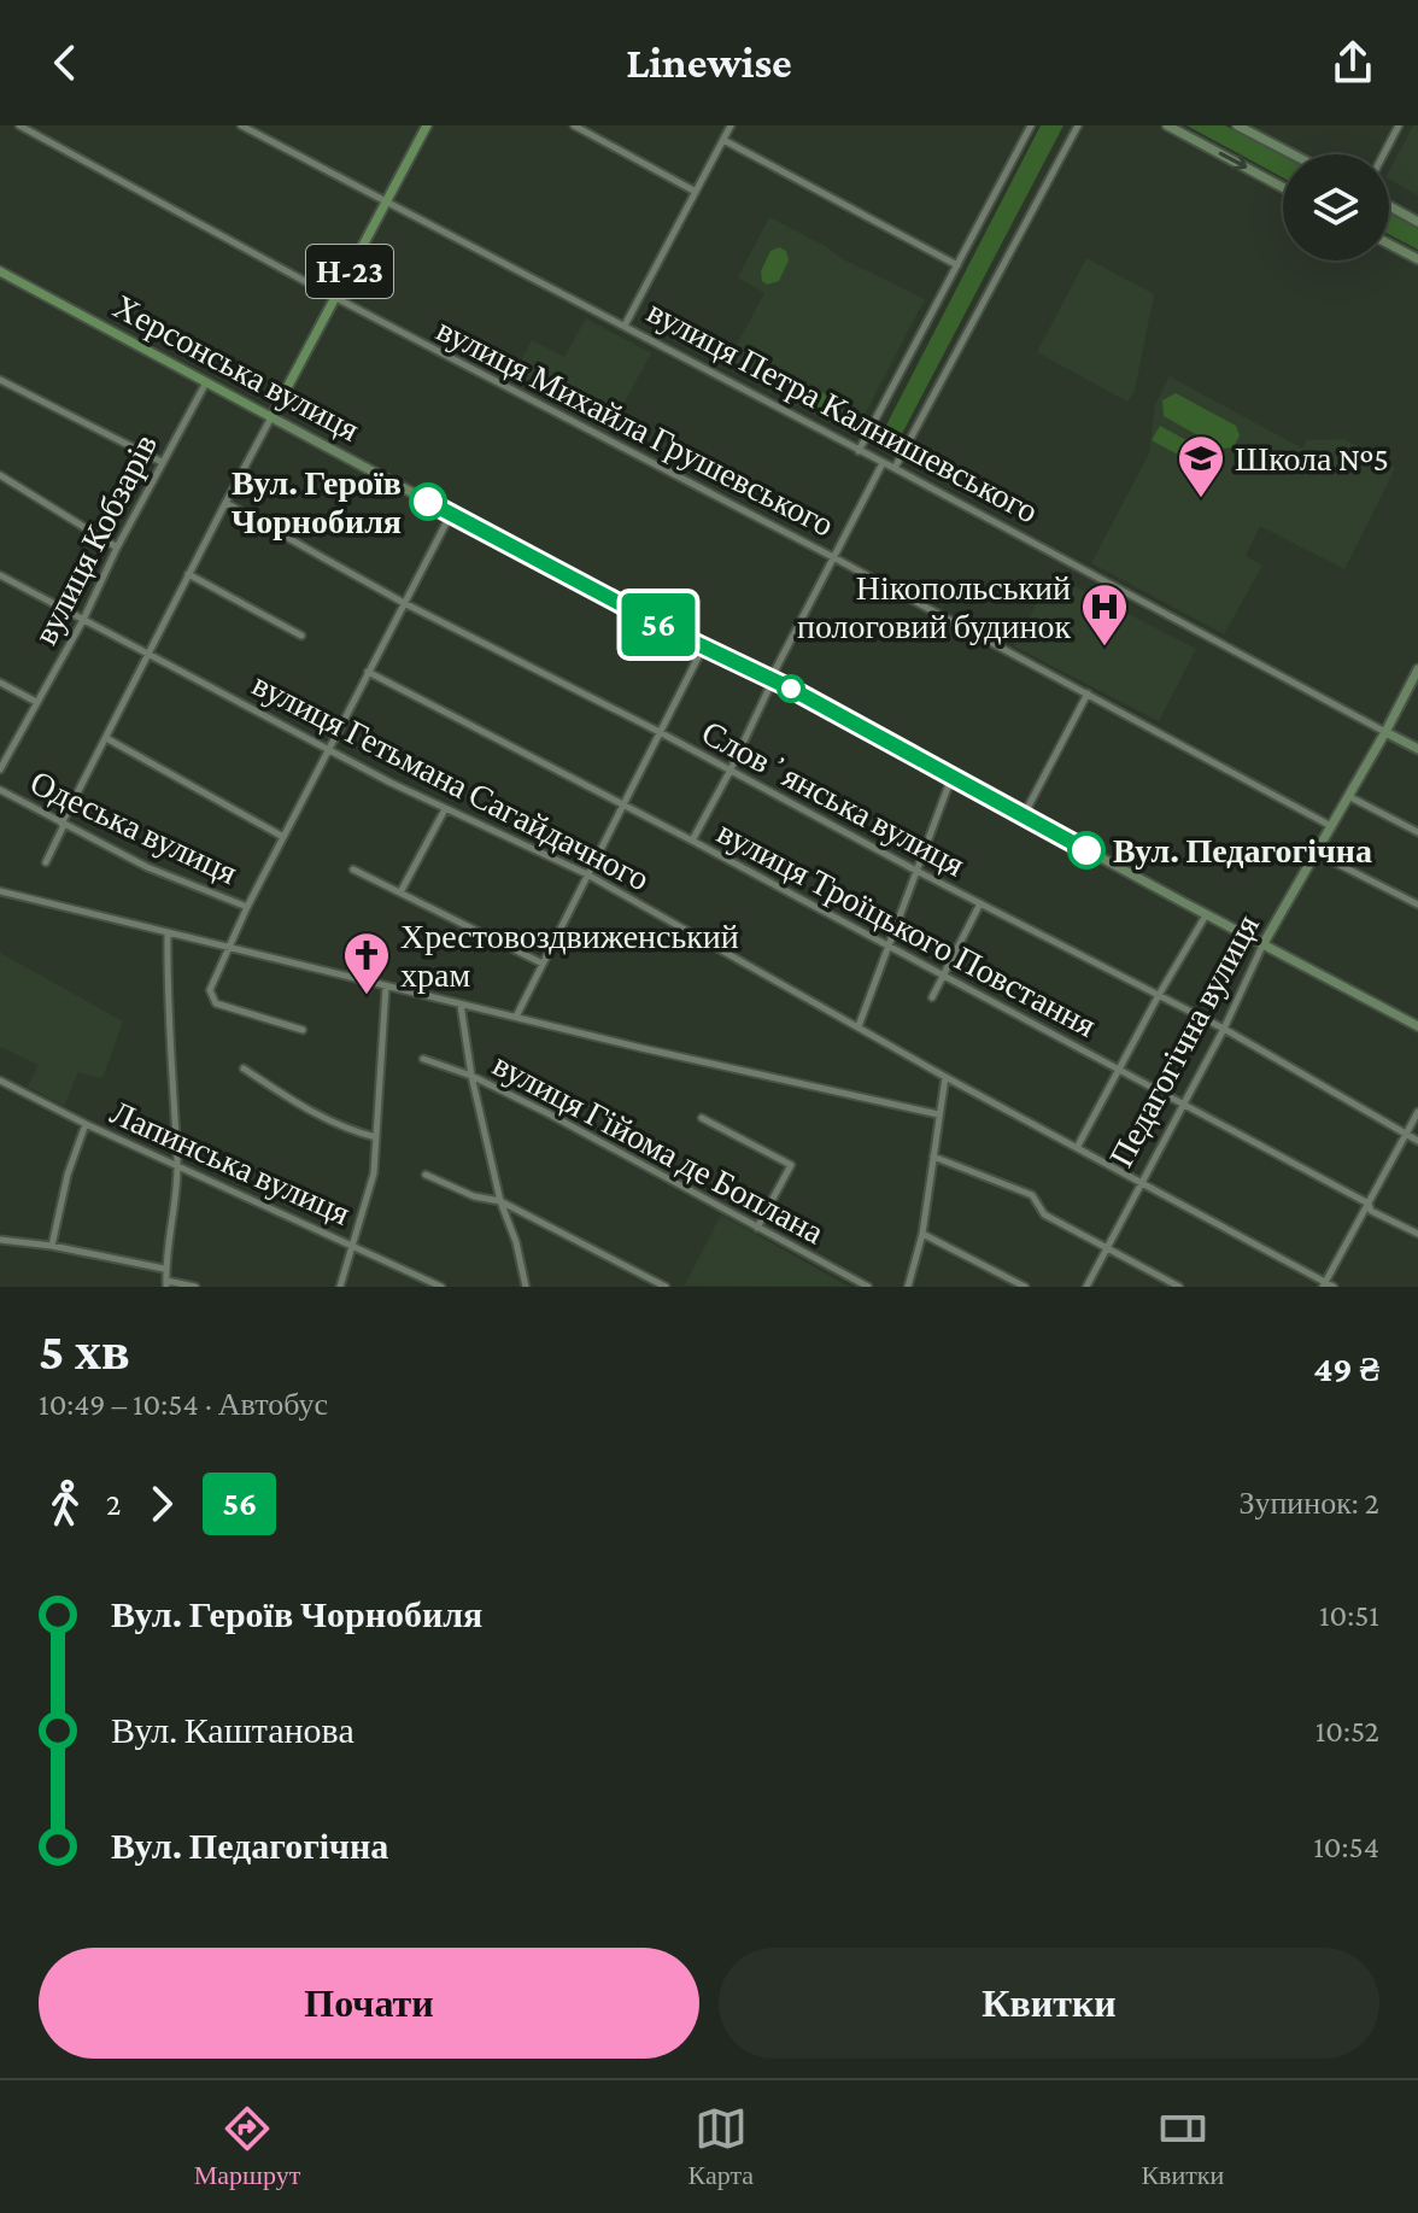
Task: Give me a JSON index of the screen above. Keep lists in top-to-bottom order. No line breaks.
{"streets":{"main road":["Н-23","Херсонська вулиця","вулиця Петра Калнишевського","Педагогічна вулиця"],"street":["вулиця Михайла Грушевського","вулиця Кобзарів","вулиця Гетьмана Сагайдачного","Словʼянська вулиця","Одеська вулиця","вулиця Троїцького Повстання","вулиця Гійома де Боплана","Лапинська вулиця"]},"crossings":[["Н-23","Херсонська вулиця"],["Н-23","вулиця Петра Калнишевського"],["Н-23","вулиця Михайла Грушевського"],["Херсонська вулиця","вулиця Кобзарів"],["Херсонська вулиця","Педагогічна вулиця"],["вулиця Петра Калнишевського","Педагогічна вулиця"],["вулиця Михайла Грушевського","Педагогічна вулиця"],["вулиця Кобзарів","вулиця Гетьмана Сагайдачного"],["вулиця Гетьмана Сагайдачного","Педагогічна вулиця"],["Словʼянська вулиця","Педагогічна вулиця"],["вулиця Троїцького Повстання","Педагогічна вулиця"]],"places":{"school or university":["Школа №5"],"other":["Вул. Героїв Чорнобиля","Вул. Педагогічна"],"hospital":["Нікопольський пологовий будинок"],"church":["Хрестовоздвиженський храм"]},"lines":["bus line 56"],"page":{"header":"Linewise","on_map":"56","heading":["5 хв","10:49 – 10:54 · Автобус","49 ₴"],"legs":["2","56","Зупинок: 2"],"list":[{"name":"Вул. Героїв Чорнобиля","value":"10:51"},{"name":"Вул. Каштанова","value":"10:52"},{"name":"Вул. Педагогічна","value":"10:54"}],"buttons":["Почати","Квитки"],"tabs":["Маршрут","Карта","Квитки"]}}
